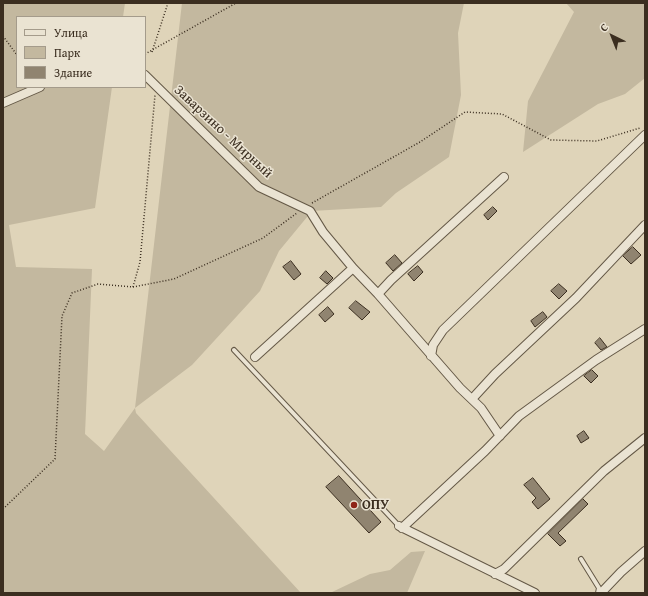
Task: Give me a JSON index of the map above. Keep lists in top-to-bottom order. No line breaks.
{"streets":{"street":["Заварзино - Мирный"]},"places":["ОПУ"],"legend":["Улица","Парк","Здание"],"north":"top left"}
